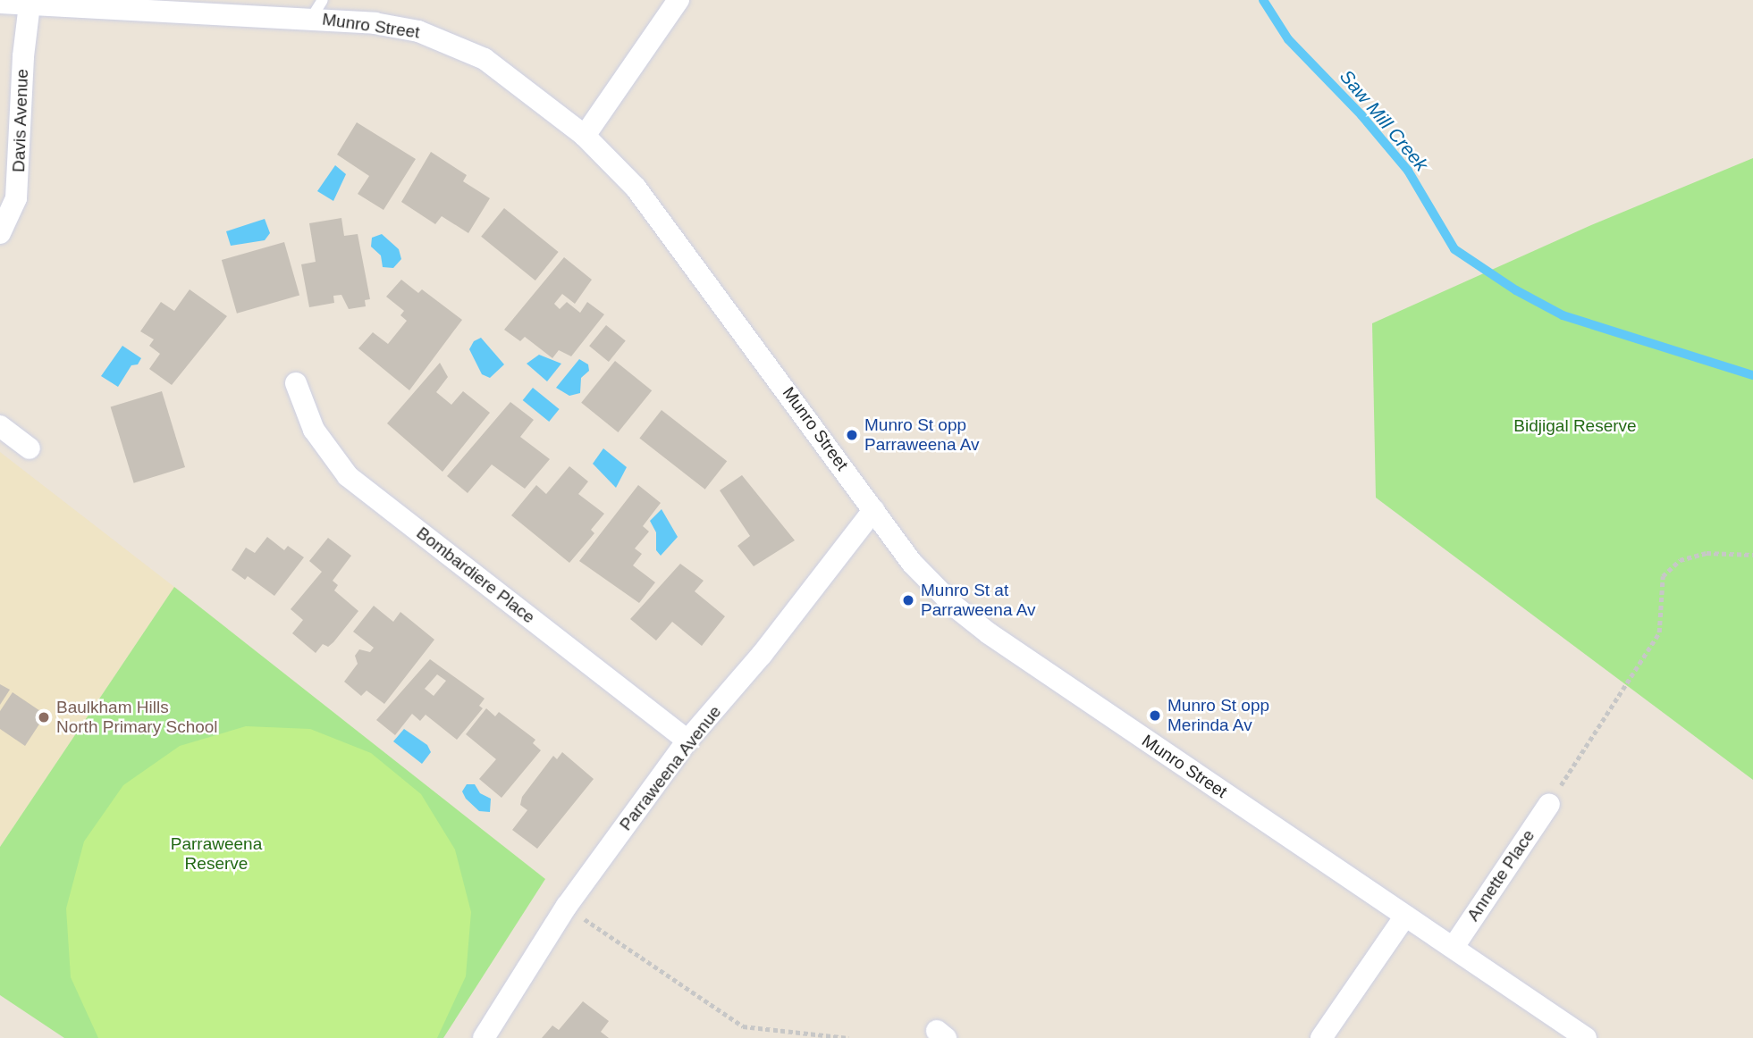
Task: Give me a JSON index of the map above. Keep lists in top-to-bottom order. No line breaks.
{"streets":{"street":["Munro Street","Davis Avenue","Bombardiere Place","Parraweena Avenue","Annette Place"]},"crossings":[["Munro Street","Davis Avenue"],["Munro Street","Parraweena Avenue"],["Munro Street","Annette Place"],["Bombardiere Place","Parraweena Avenue"]],"water":["Saw Mill Creek"],"parks":["Bidjigal Reserve","Parraweena Reserve"],"places":["Munro St opp Parraweena Av","Munro St at Parraweena Av","Munro St opp Merinda Av","Baulkham Hills North Primary School"]}
